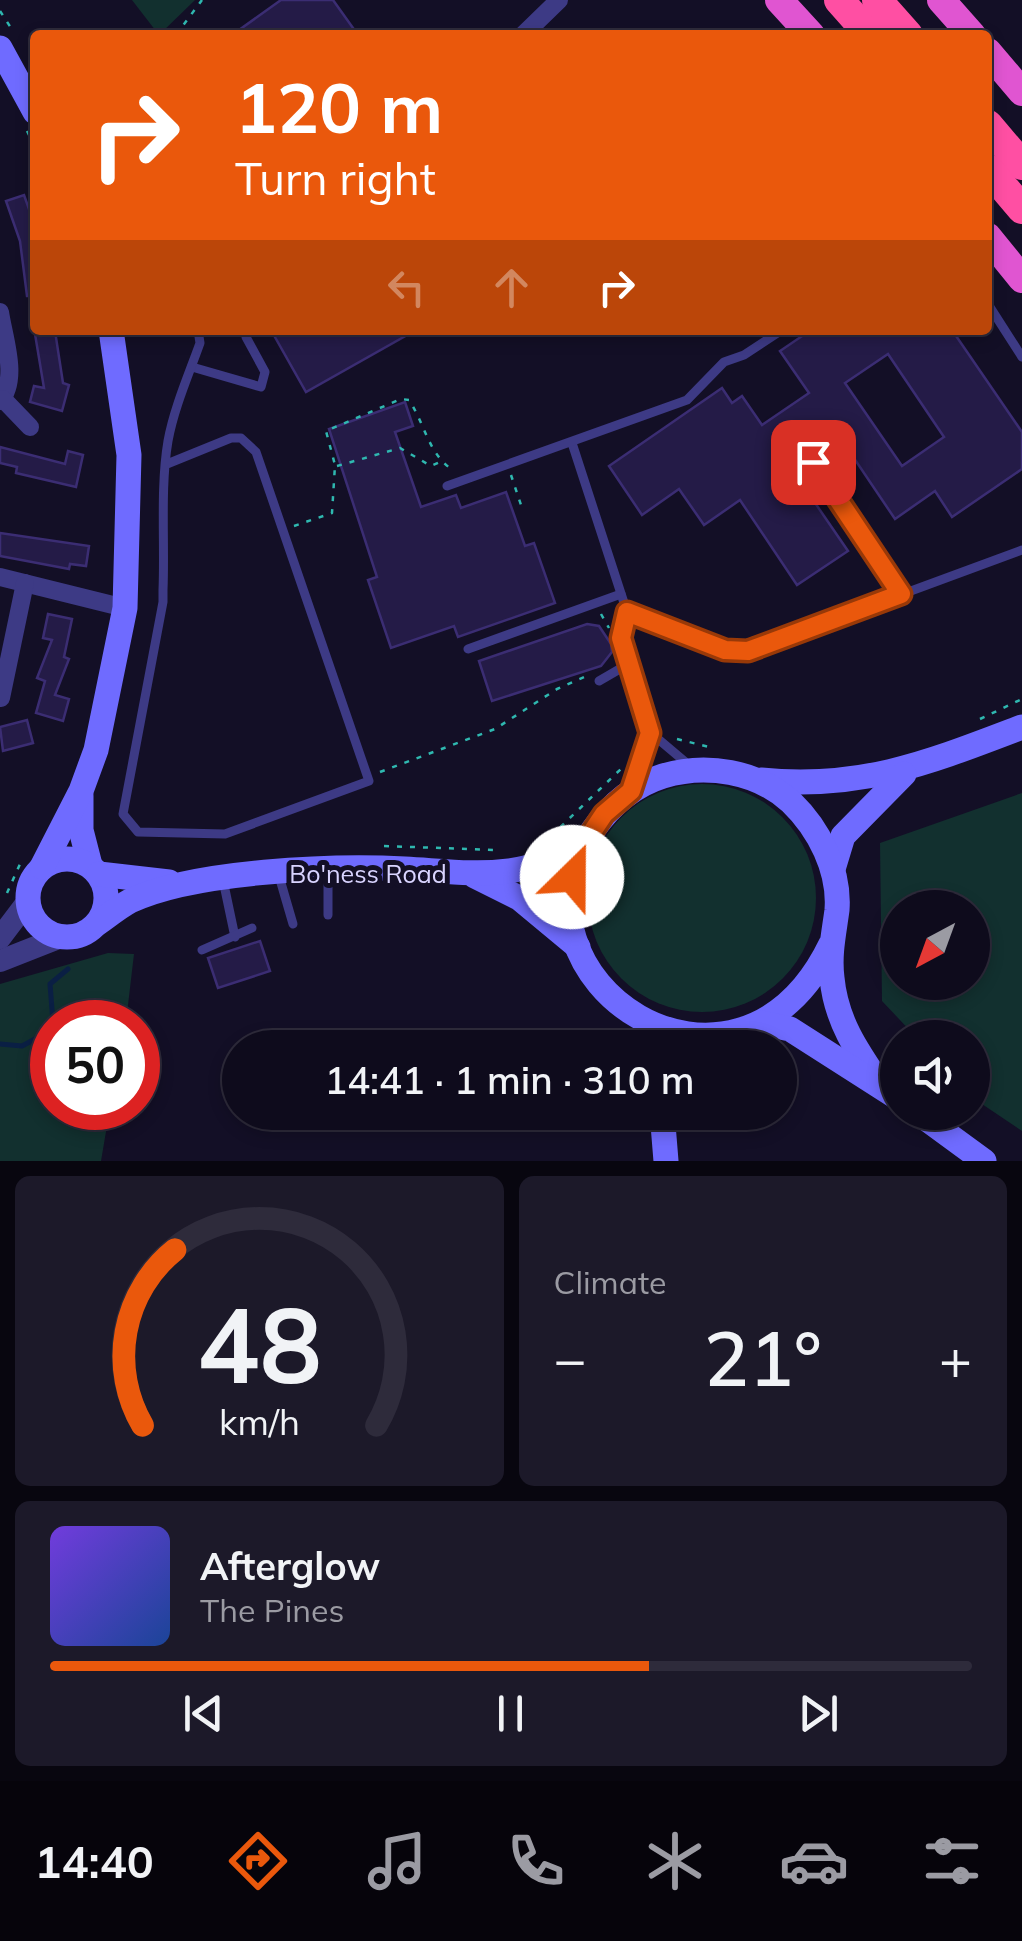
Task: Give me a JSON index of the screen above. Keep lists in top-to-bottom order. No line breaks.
{"streets":{"main road":["Bo'ness Road"]},"north":"bottom left","page":{"turn":["120 m","Turn right"],"limit":"50","trip":"14:41 · 1 min · 310 m","tile":"Climate","heat":["−","21°","+"],"song":["Afterglow","The Pines"],"tabs":"14:40","gauge":["48","km/h"]}}
